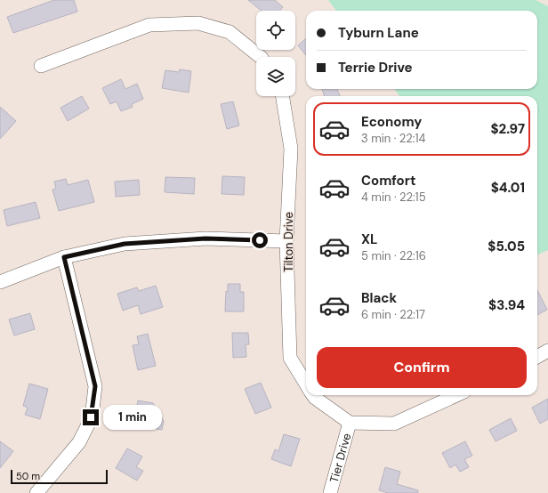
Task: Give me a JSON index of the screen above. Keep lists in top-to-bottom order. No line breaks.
{"streets":{"street":["Tilton Drive","Tier Drive"]},"crossings":[["Tilton Drive","Tier Drive"]],"scale_bar":"50 m","page":{"banner":["Tyburn Lane","Terrie Drive"],"list":[{"name":"Economy","note":"3 min · 22:14","value":"$2.97"},{"name":"Comfort","note":"4 min · 22:15","value":"$4.01"},{"name":"XL","note":"5 min · 22:16","value":"$5.05"},{"name":"Black","note":"6 min · 22:17","value":"$3.94"}],"buttons":"Confirm","bubble":"1 min","scale":"50 m"}}
